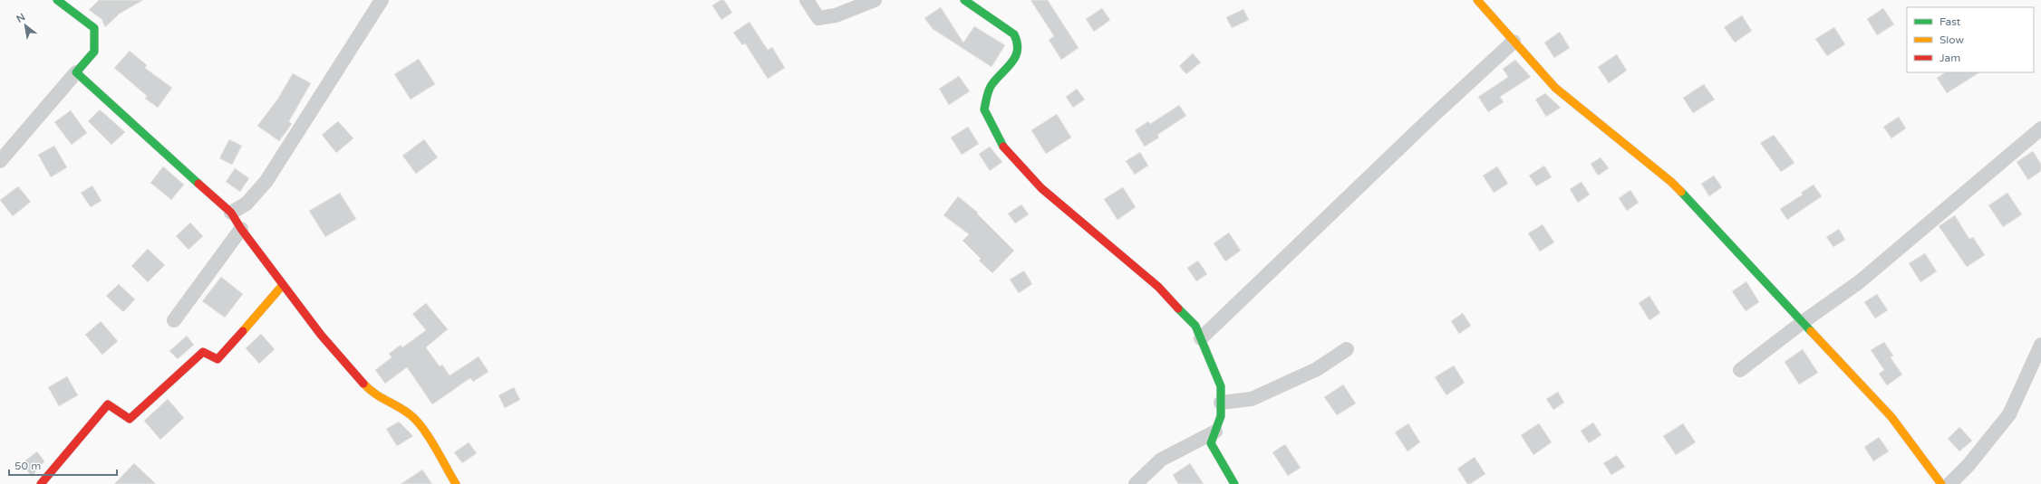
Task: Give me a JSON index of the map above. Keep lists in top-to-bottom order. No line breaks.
{"legend":["Fast","Slow","Jam"],"scale_bar":"50 m","north":"top left"}
